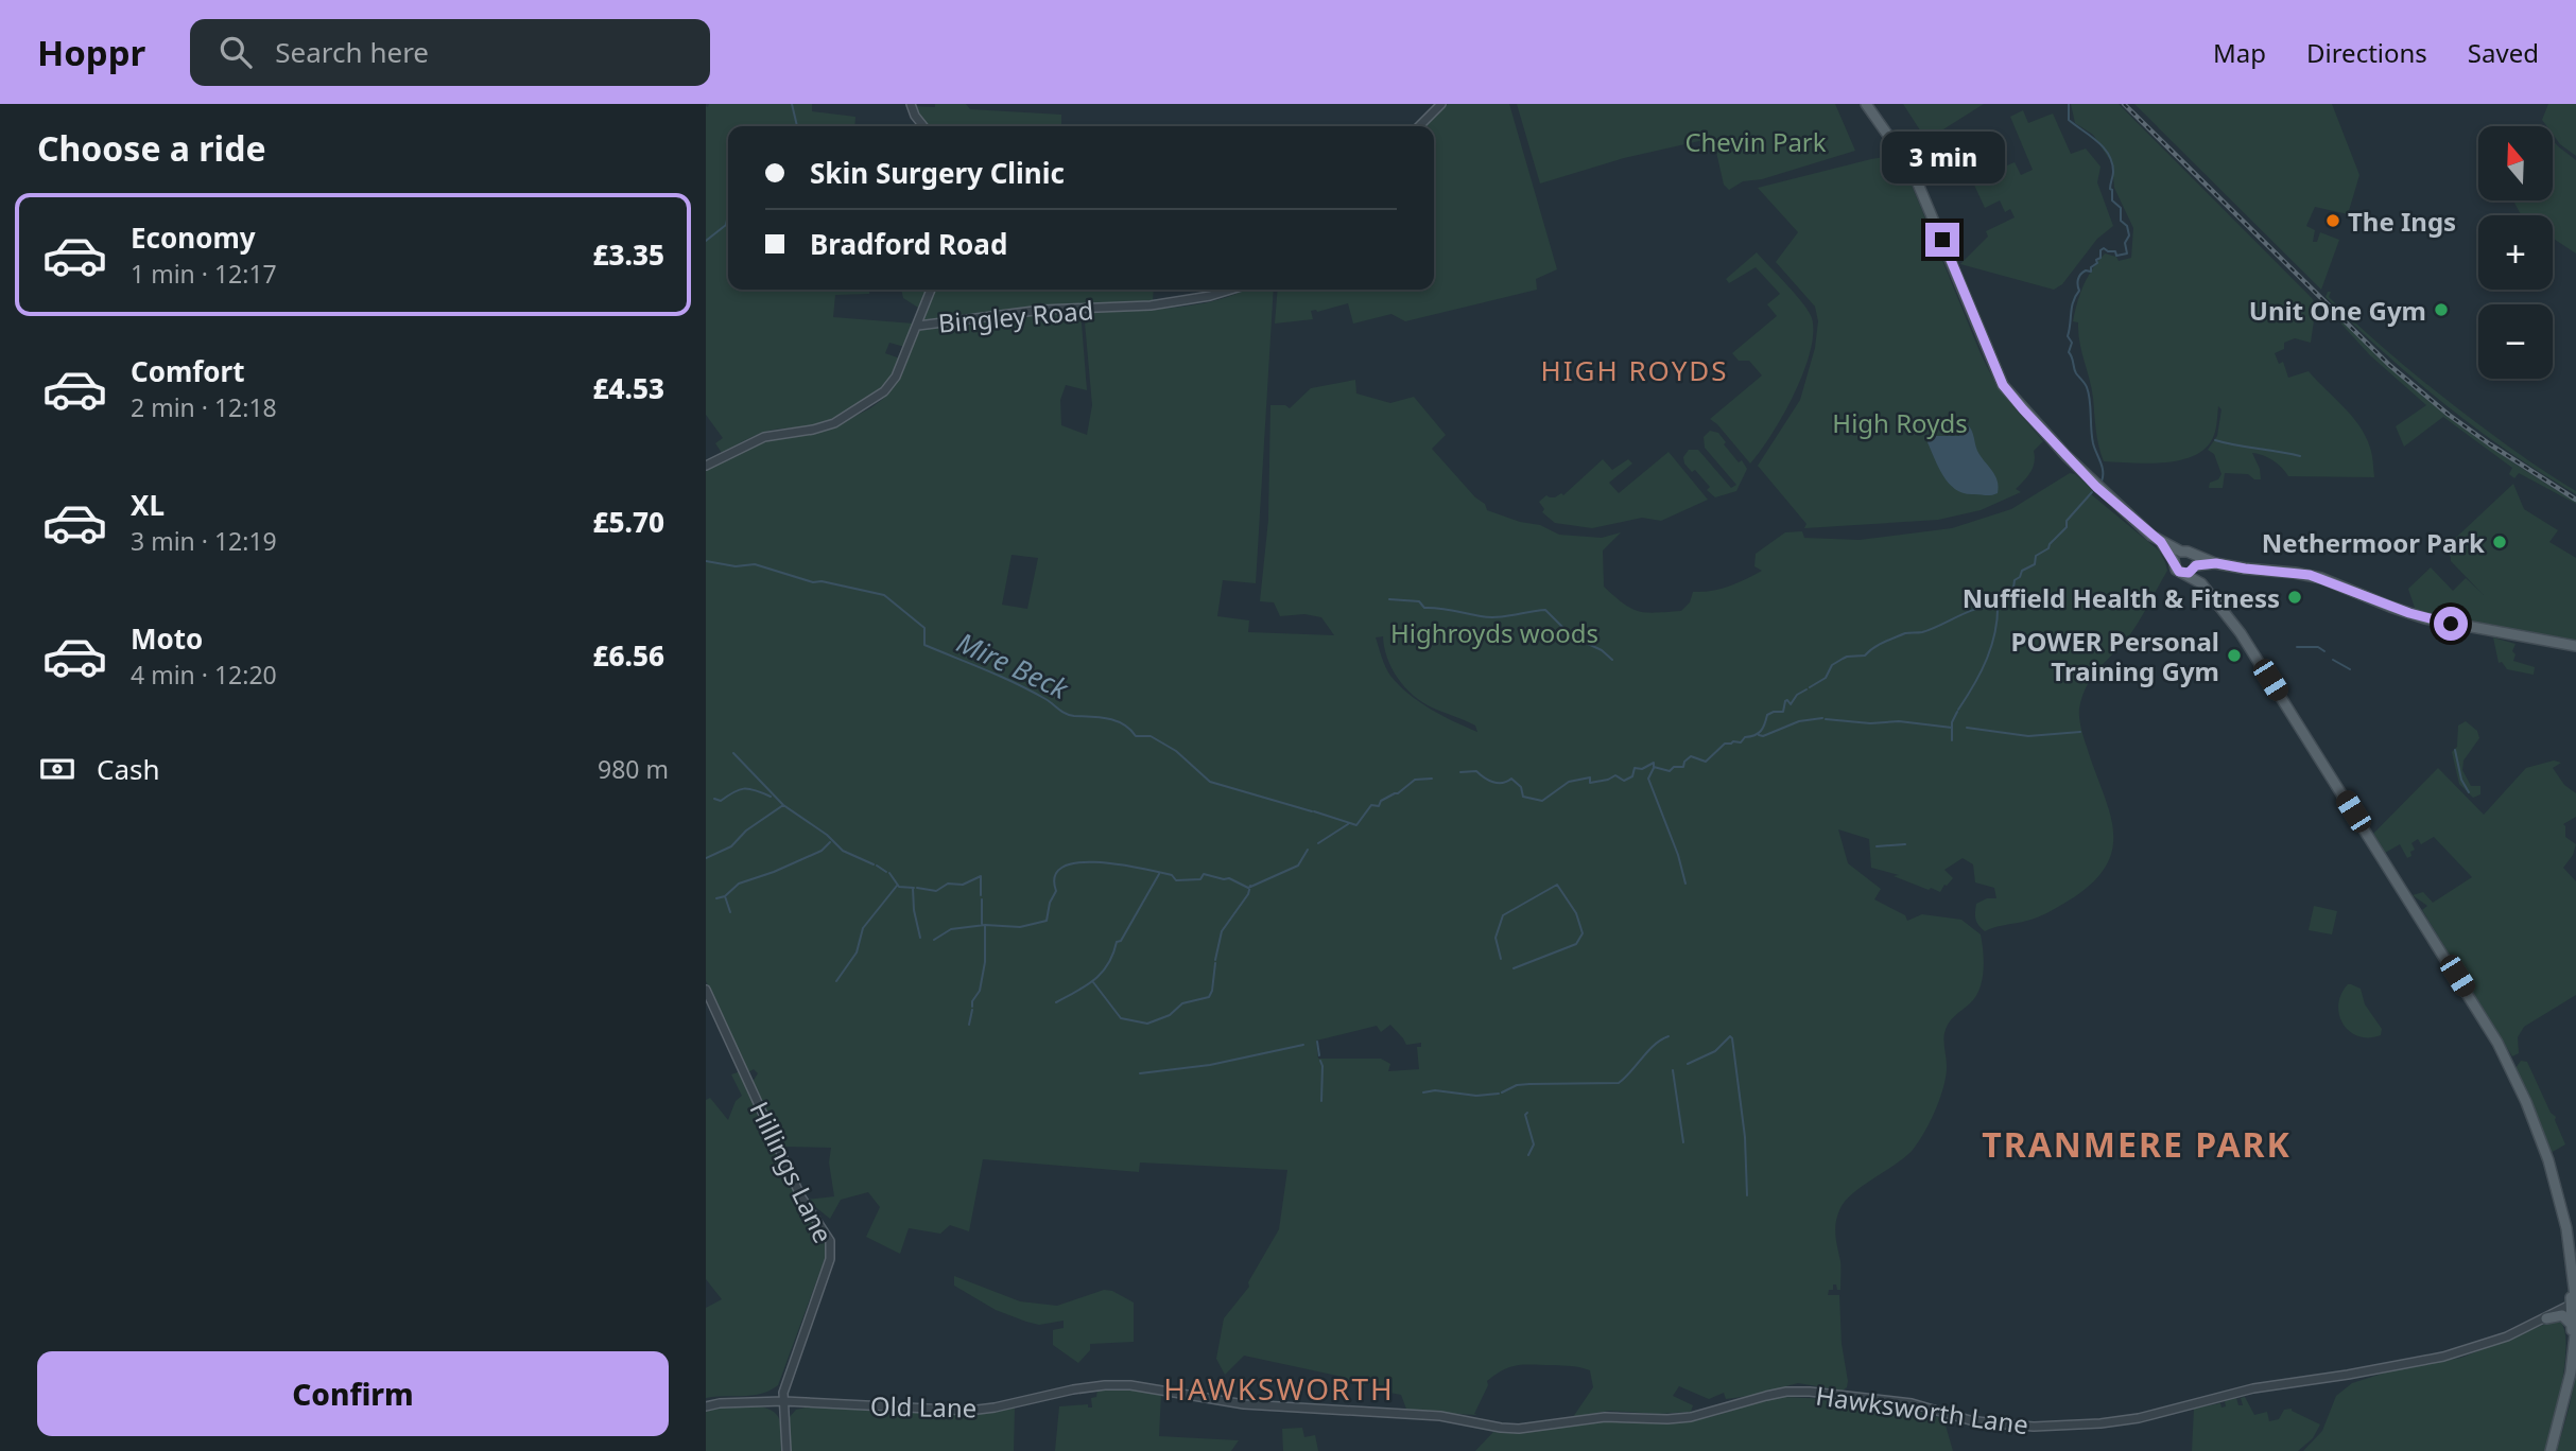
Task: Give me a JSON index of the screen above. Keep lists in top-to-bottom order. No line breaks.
{"streets":{"street":["Bingley Road","Hillings Lane","Old Lane","Hawksworth Lane"]},"crossings":[["Hillings Lane","Old Lane"],["Old Lane","Hawksworth Lane"]],"districts":["HIGH ROYDS","TRANMERE PARK","HAWKSWORTH"],"water":["Mire Beck"],"parks":["Chevin Park","High Royds","Highroyds woods"],"places":["The Ings","Unit One Gym","Nethermoor Park","Nuffield Health & Fitness","POWER Personal Training Gym"],"north":"top","page":{"header":"Hoppr","search":"Search here","nav":["Map","Directions","Saved"],"heading":"Choose a ride","map_buttons":["+","−"],"banner":["Skin Surgery Clinic","Bradford Road"],"bubble":"3 min","list":[{"name":"Economy","note":"1 min · 12:17","value":"£3.35"},{"name":"Comfort","note":"2 min · 12:18","value":"£4.53"},{"name":"XL","note":"3 min · 12:19","value":"£5.70"},{"name":"Moto","note":"4 min · 12:20","value":"£6.56"}],"pay":["Cash","980 m"],"buttons":"Confirm"}}
